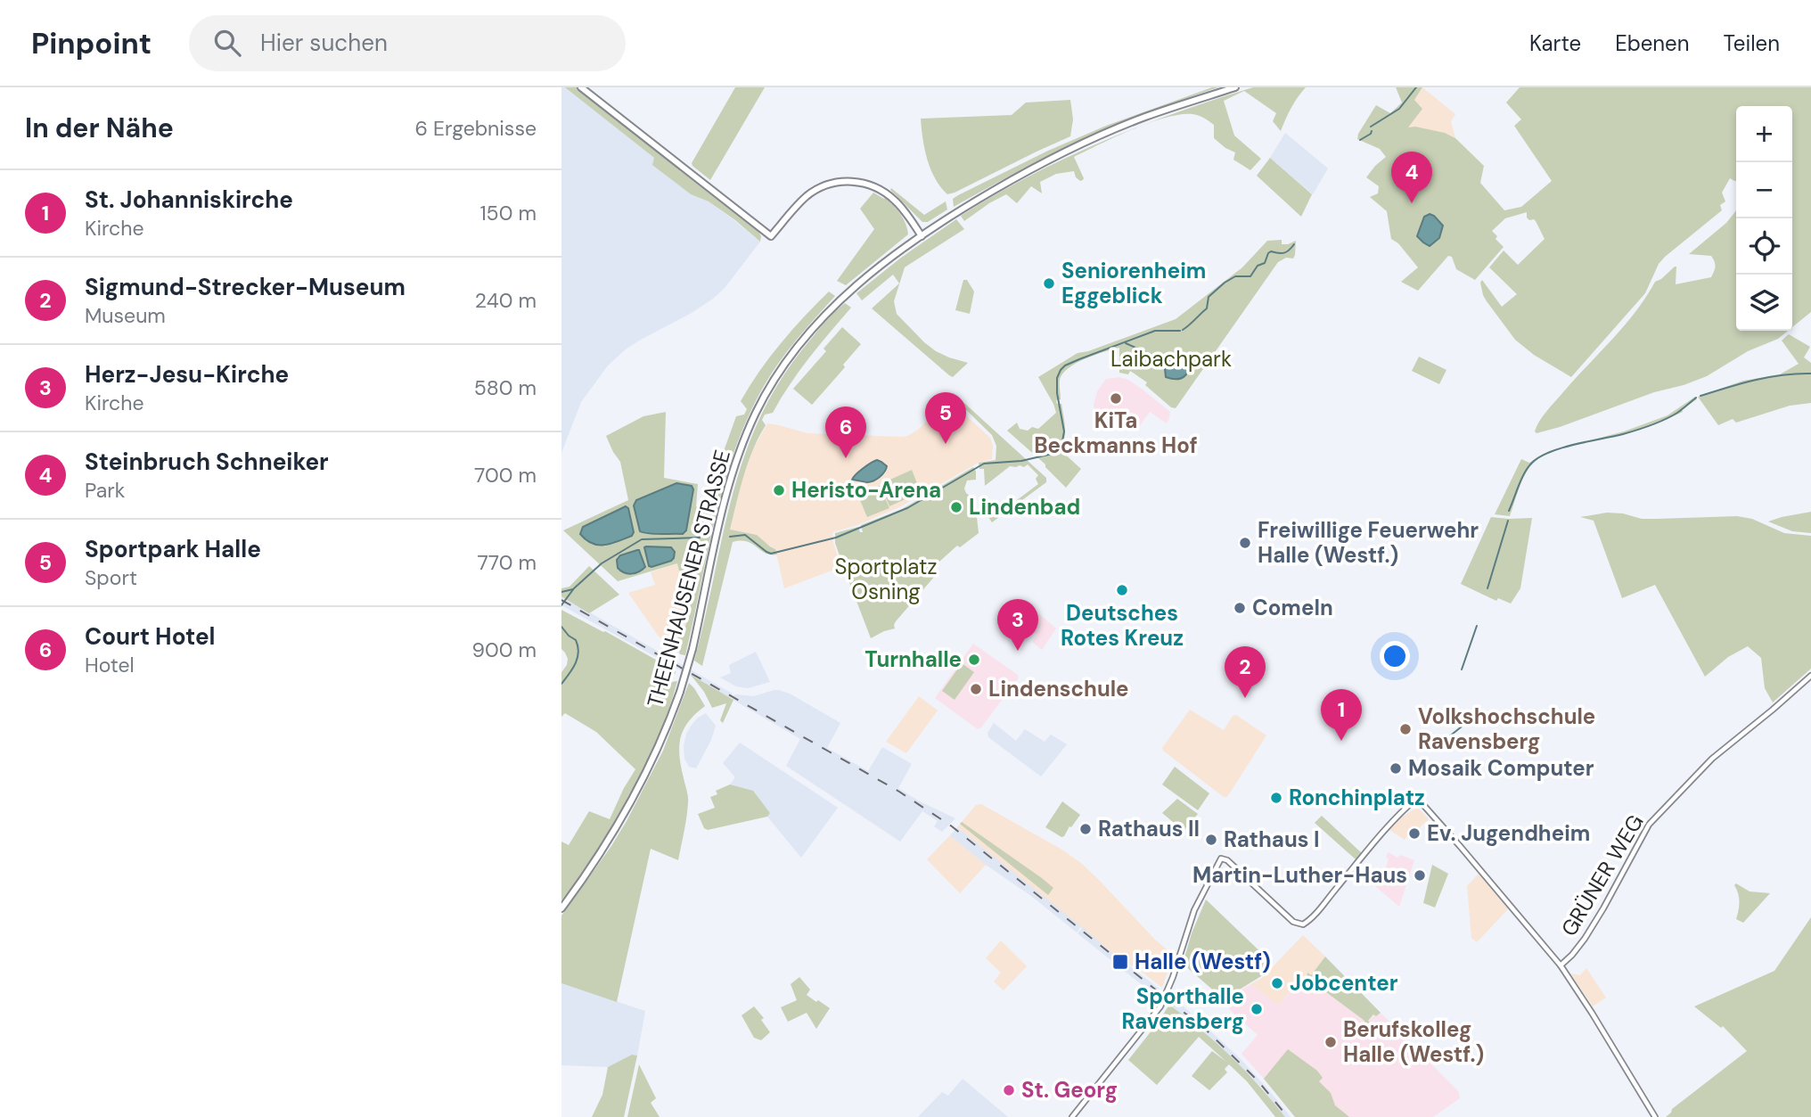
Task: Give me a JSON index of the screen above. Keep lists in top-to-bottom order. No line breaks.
{"streets":{"main road":["THEENHAUSENER STRASSE"],"street":["GRÜNER WEG"]},"parks":["Laibachpark","Sportplatz Osning"],"places":{"other":["Seniorenheim Eggeblick","KiTa Beckmanns Hof","Heristo-Arena","Lindenbad","Freiwillige Feuerwehr Halle (Westf.)","Deutsches Rotes Kreuz","ComeIn","Turnhalle","Lindenschule","Volkshochschule Ravensberg","Mosaik Computer","Ronchinplatz","Rathaus II","Ev. Jugendheim","Rathaus I","Martin-Luther-Haus","Jobcenter","Sporthalle Ravensberg","Berufskolleg Halle (Westf.)","St. Georg"],"transit":["Halle (Westf)"]},"page":{"header":"Pinpoint","search":"Hier suchen","nav":["Karte","Ebenen","Teilen"],"heading":["In der Nähe","6 Ergebnisse"],"map_buttons":["+","−"],"pins":["4","5","6","3","2","1"],"list":[{"mark":"1","name":"St. Johanniskirche","note":"Kirche","value":"150 m"},{"mark":"2","name":"Sigmund-Strecker-Museum","note":"Museum","value":"240 m"},{"mark":"3","name":"Herz-Jesu-Kirche","note":"Kirche","value":"580 m"},{"mark":"4","name":"Steinbruch Schneiker","note":"Park","value":"700 m"},{"mark":"5","name":"Sportpark Halle","note":"Sport","value":"770 m"},{"mark":"6","name":"Court Hotel","note":"Hotel","value":"900 m"}]}}
